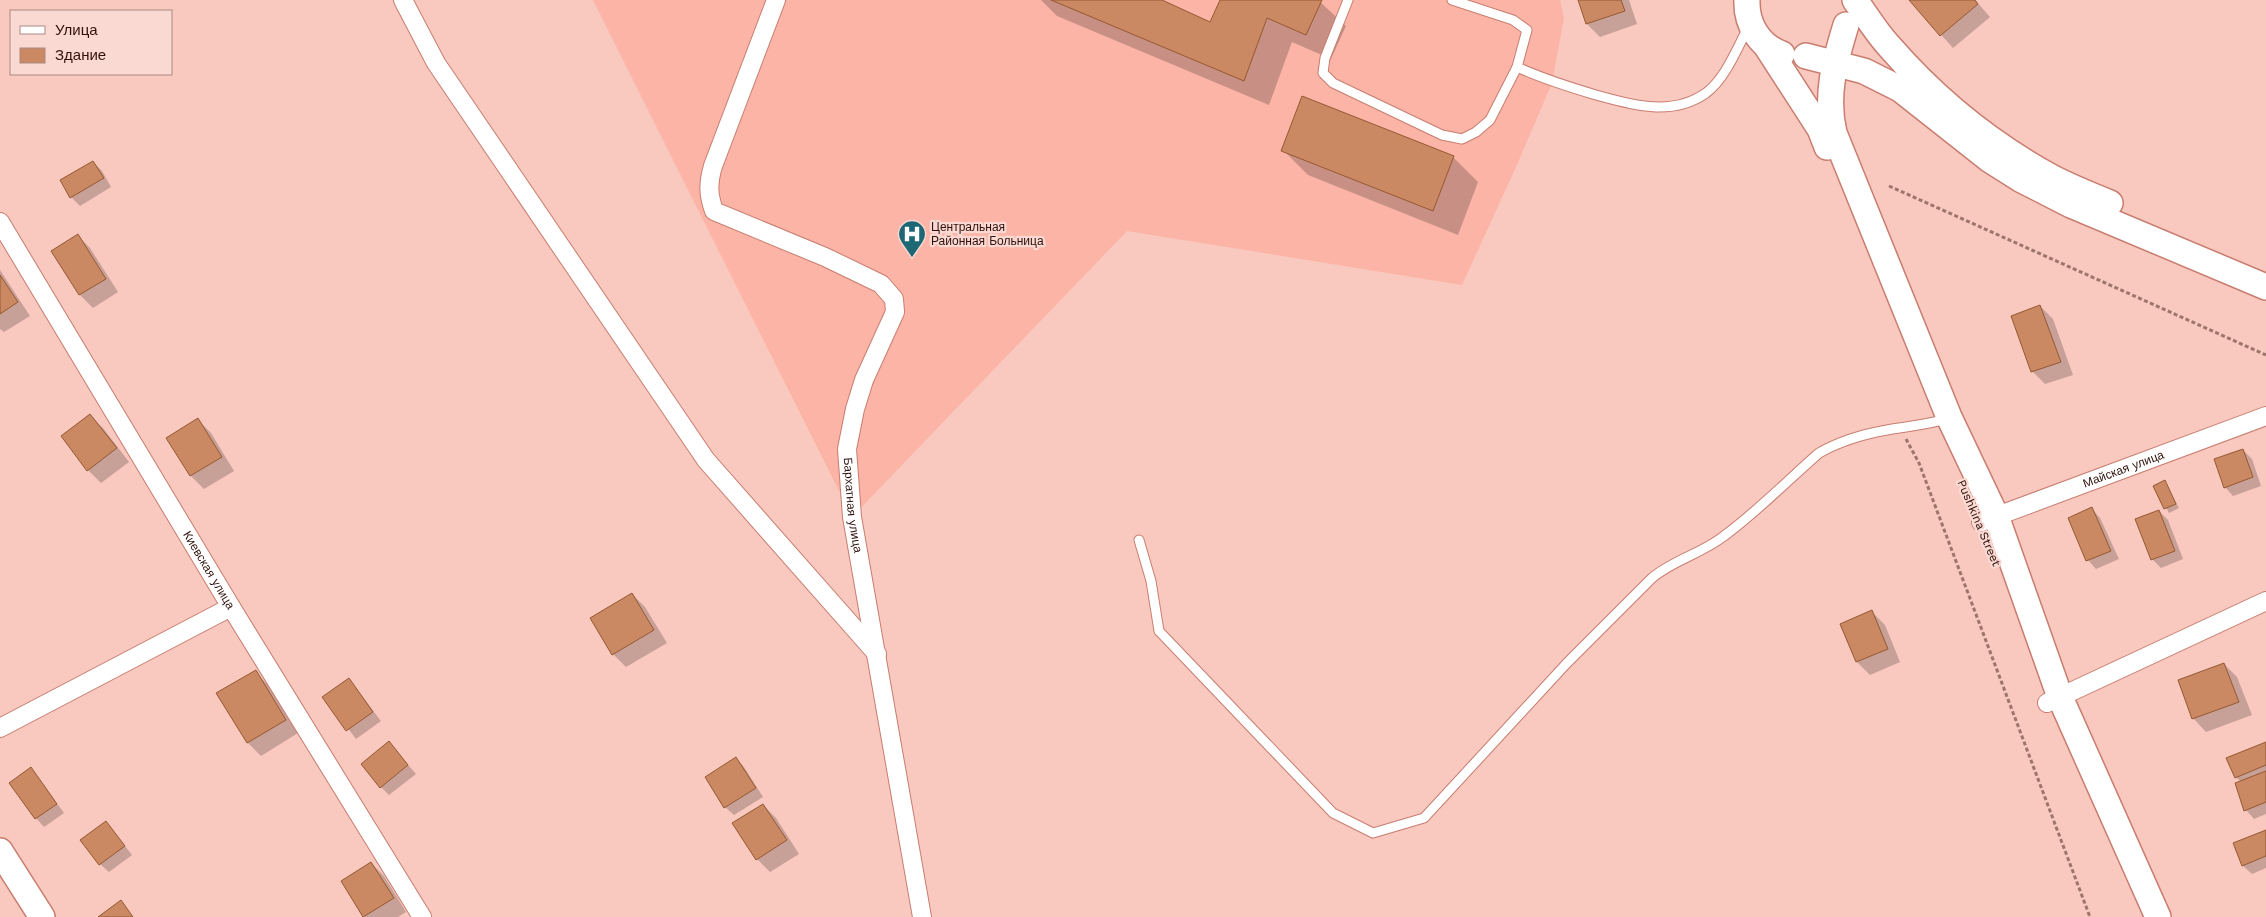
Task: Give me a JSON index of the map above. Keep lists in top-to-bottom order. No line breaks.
{"streets":{"street":["Майская улица","Бархатная улица","Pushkina Street","Киевская улица"]},"crossings":[["Майская улица","Pushkina Street"]],"places":{"hospital":["Центральная Районная Больница"]},"legend":["Улица","Здание"]}
